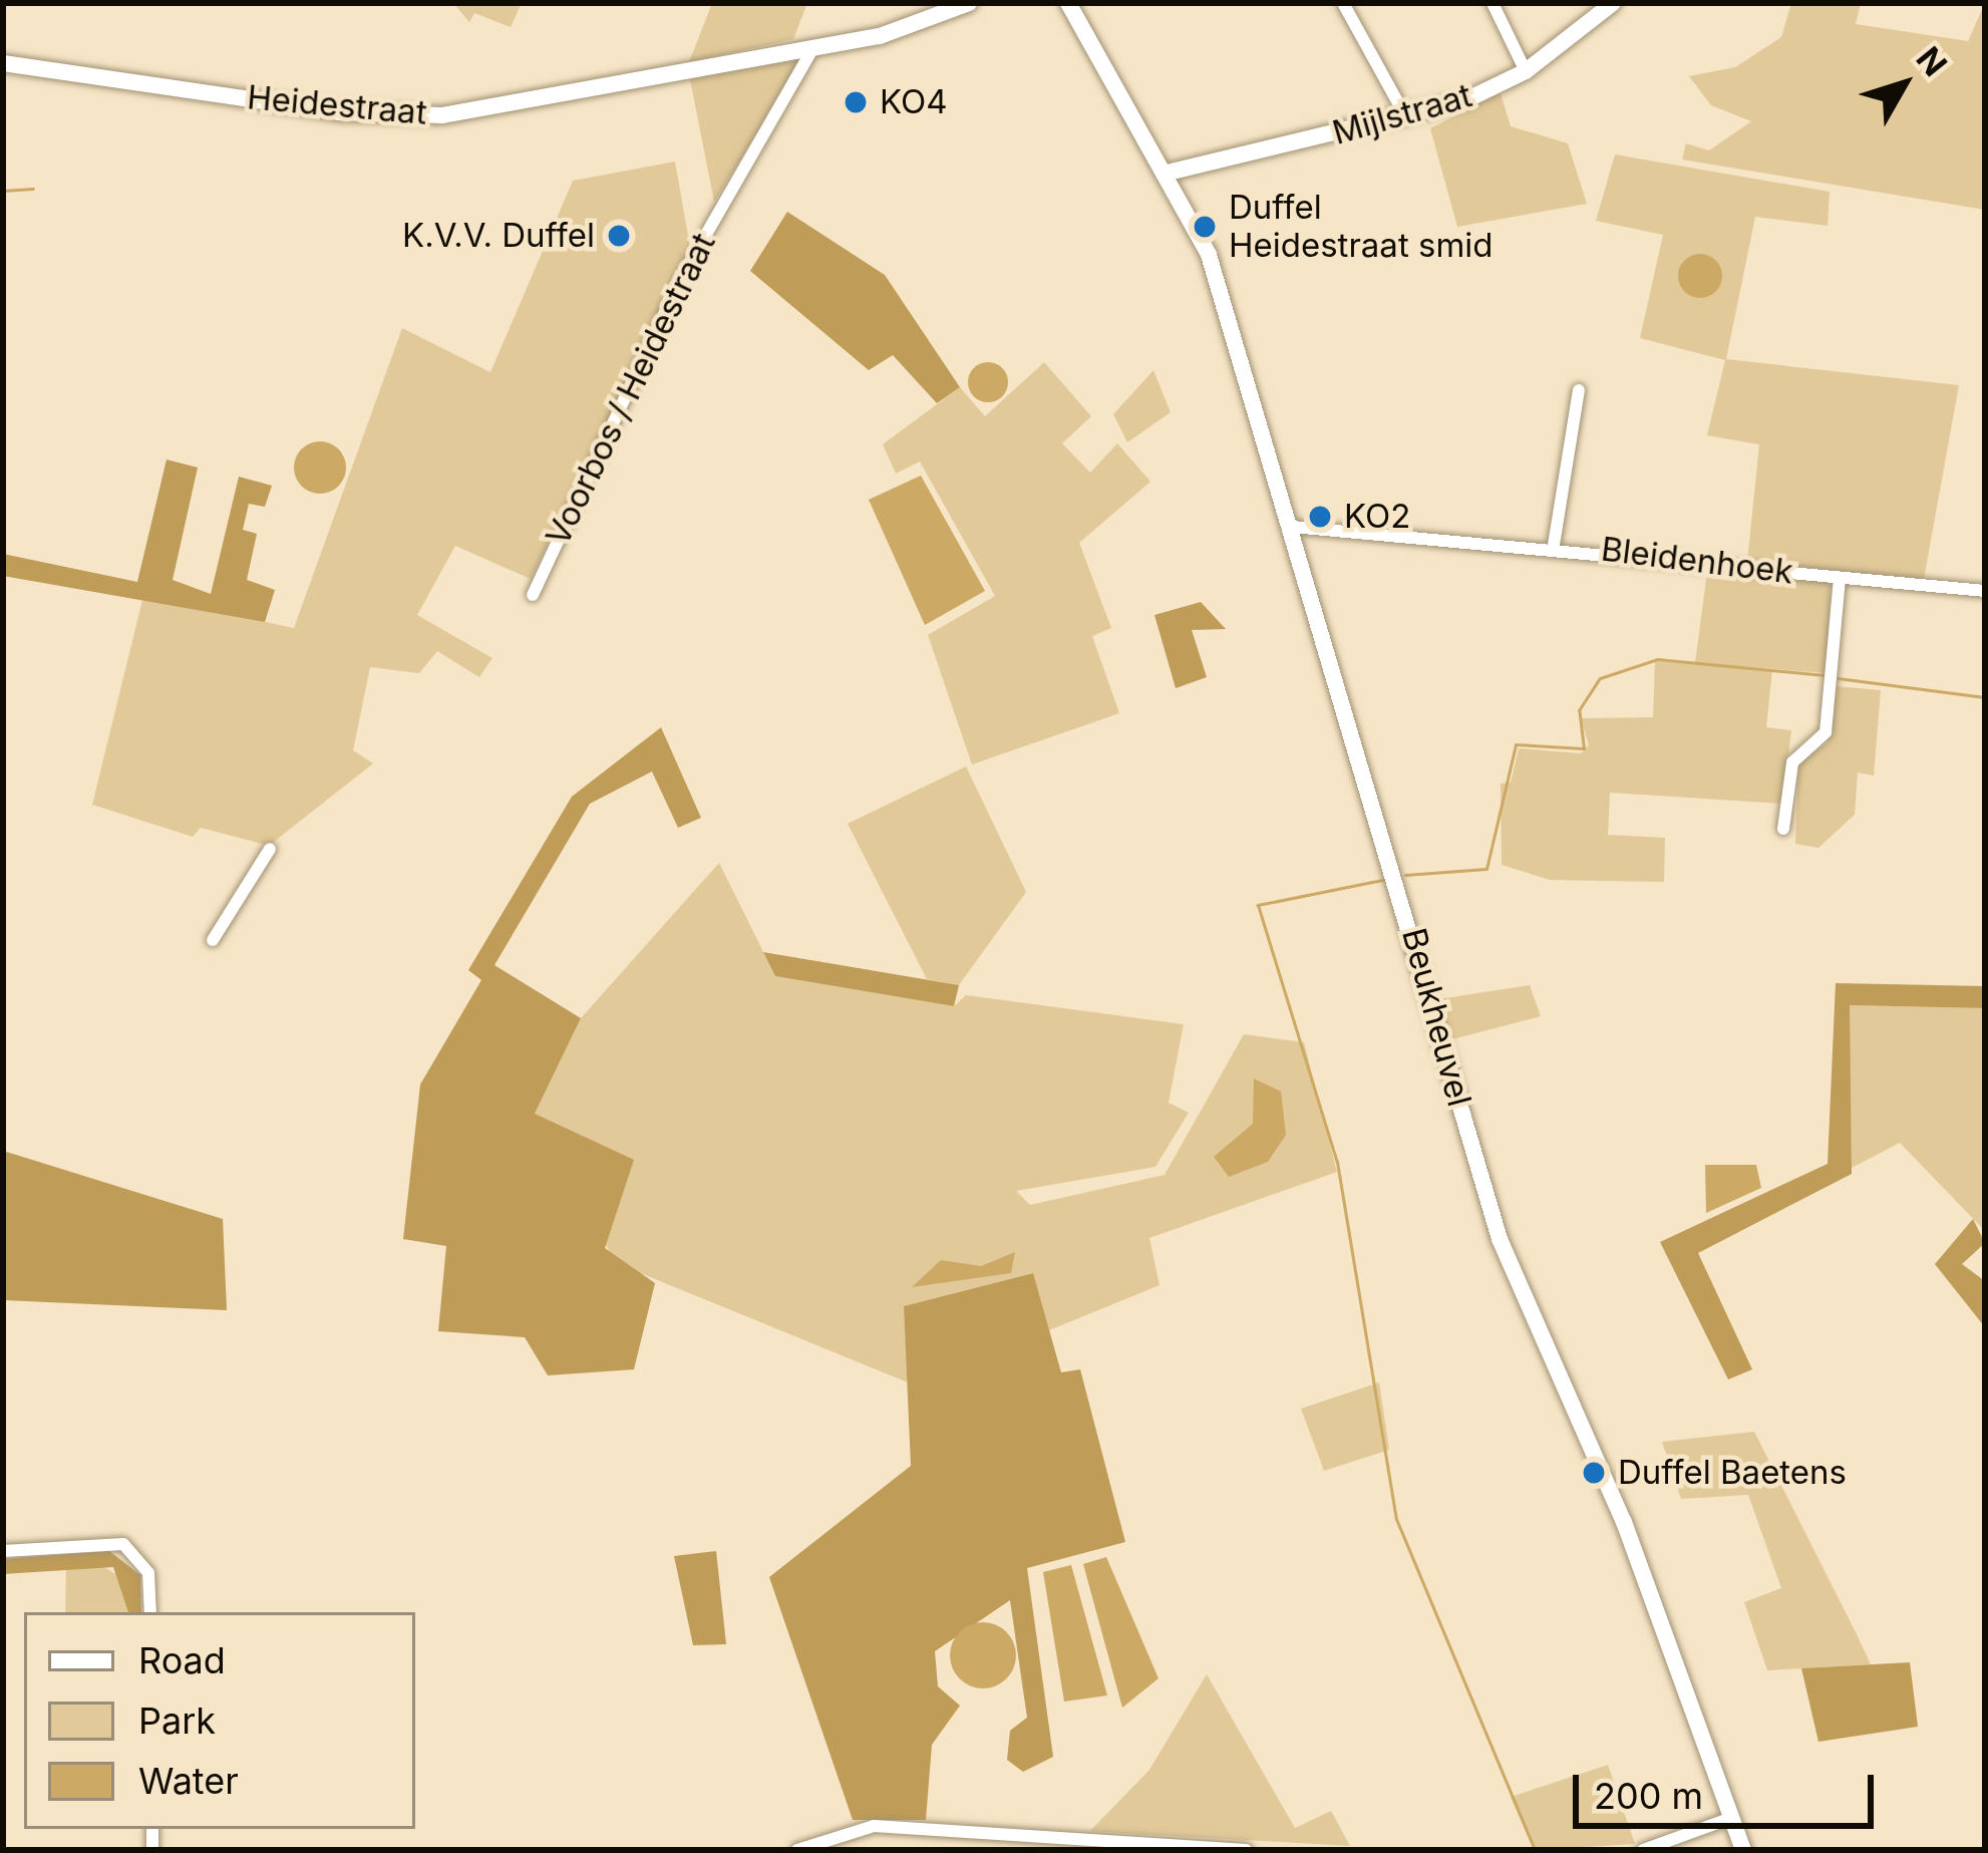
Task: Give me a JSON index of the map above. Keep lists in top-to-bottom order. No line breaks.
{"streets":{"street":["Heidestraat","Mijlstraat","Voorbos / Heidestraat","Bleidenhoek","Beukheuvel"]},"crossings":[["Heidestraat","Voorbos / Heidestraat"],["Mijlstraat","Beukheuvel"],["Bleidenhoek","Beukheuvel"]],"places":["KO4","Duffel Heidestraat smid","K.V.V. Duffel","KO2","Duffel Baetens"],"legend":["Road","Park","Water"],"scale_bar":"200 m","north":"top right"}
